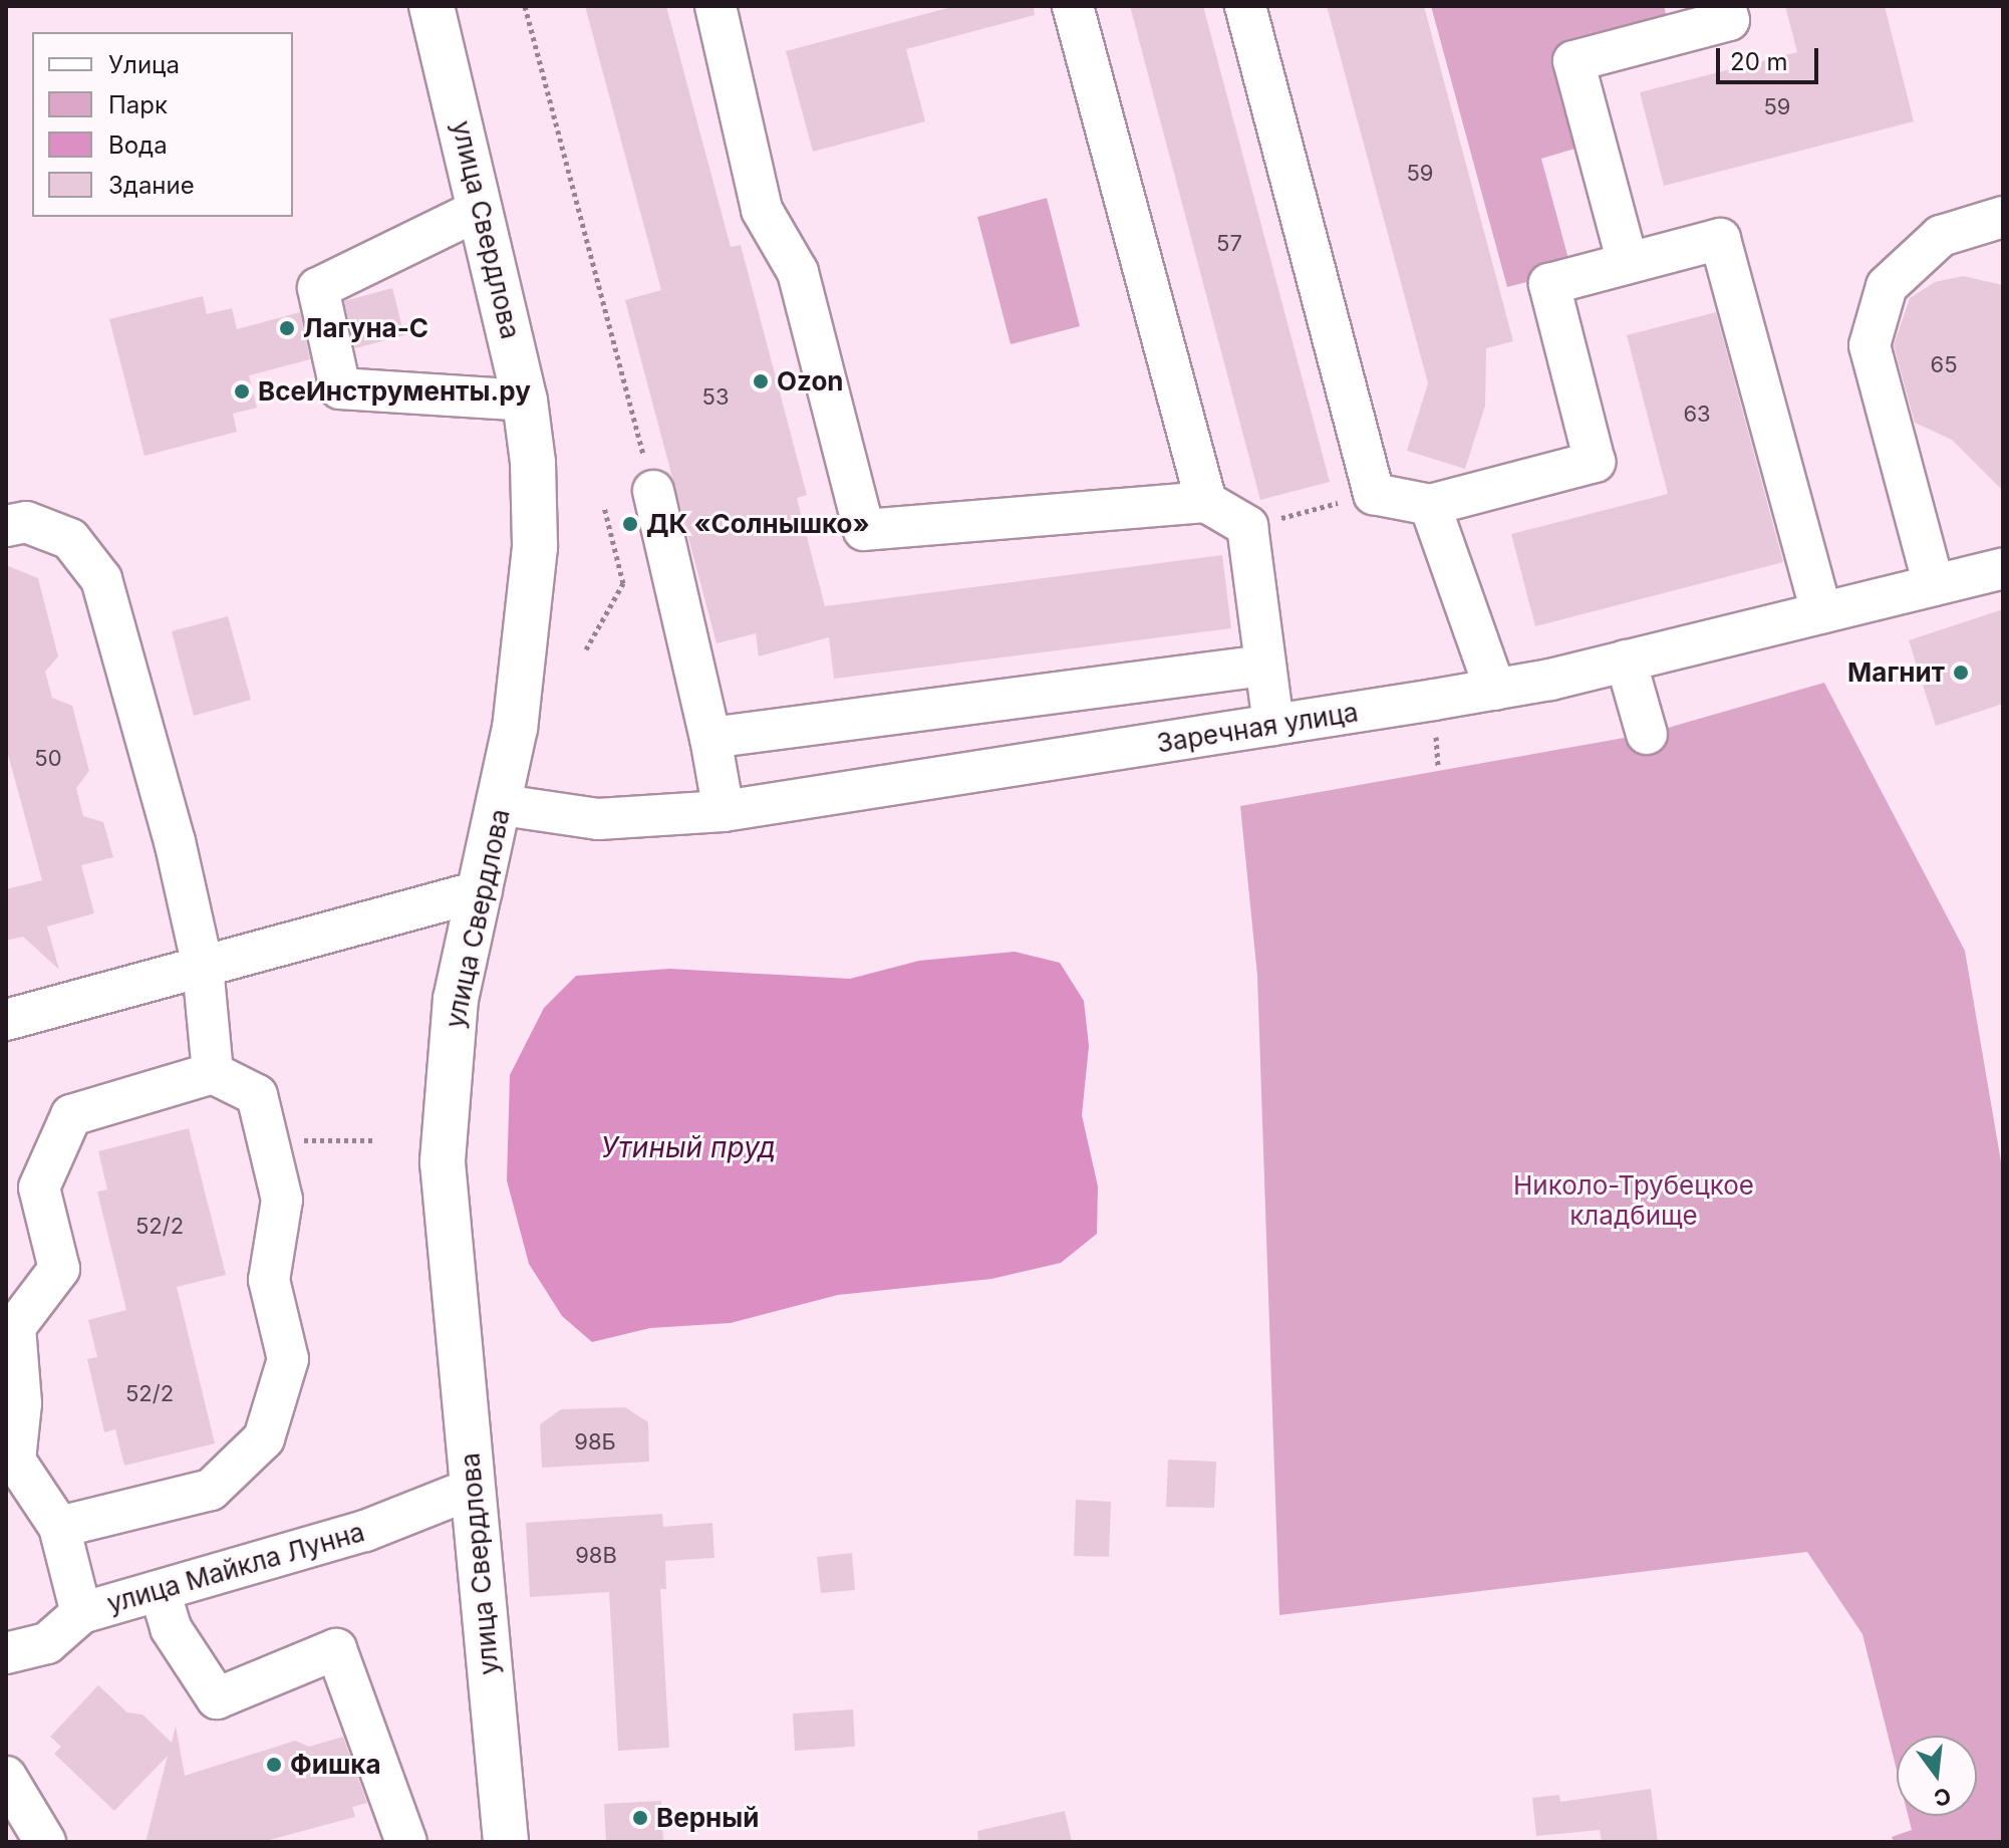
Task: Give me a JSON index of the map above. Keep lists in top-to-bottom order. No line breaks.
{"streets":{"main road":["улица Свердлова"],"street":["Заречная улица","улица Майкла Лунна"]},"crossings":[["улица Свердлова","Заречная улица"],["улица Свердлова","улица Майкла Лунна"]],"water":["Утиный пруд"],"parks":["Николо-Трубецкое кладбище"],"places":["Лагуна-С","Ozon","ВсеИнструменты.ру","ДК «Солнышко»","Магнит","Фишка","Верный"],"house_numbers":["59","59","57","65","53","63","50","52/2","52/2","98Б","98В"],"legend":["Улица","Парк","Вода","Здание"],"scale_bar":"20 m","north":"bottom"}
